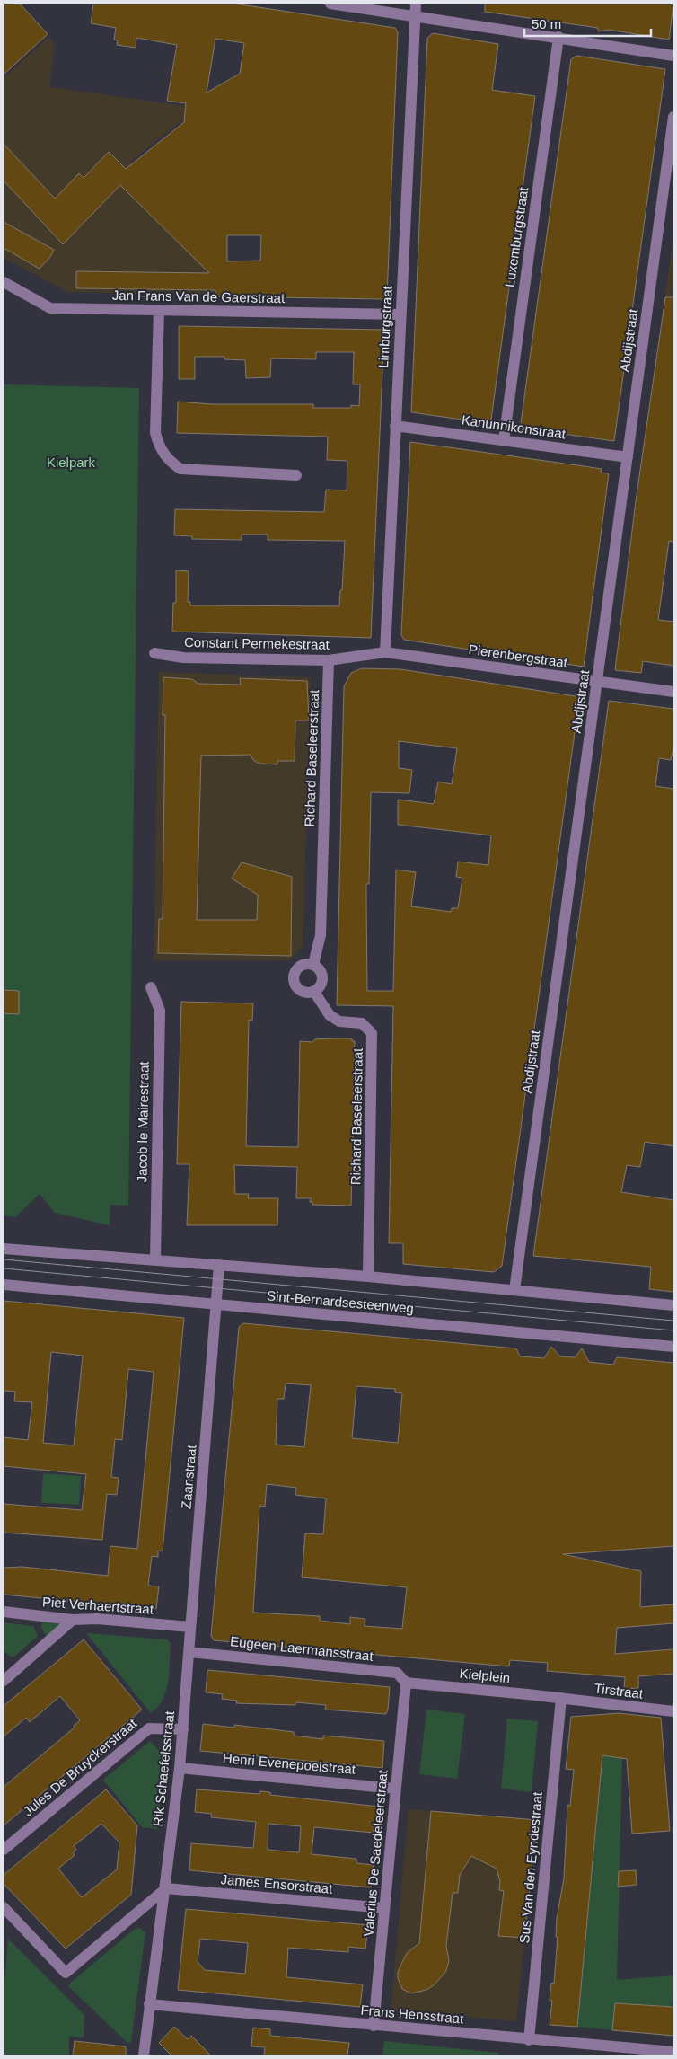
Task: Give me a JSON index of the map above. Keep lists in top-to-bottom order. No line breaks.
{"streets":{"street":["Luxemburgstraat","Jan Frans Van de Gaerstraat","Limburgstraat","Abdijstraat","Kanunnikenstraat","Constant Permekestraat","Pierenbergstraat","Richard Baseleerstraat","Jacob le Mairestraat","Sint-Bernardsesteenweg","Zaanstraat","Piet Verhaertstraat","Eugeen Laermansstraat","Kielplein","Tirstraat","Henri Evenepoelstraat","Jules De Bruyckerstraat","Rik Schaefelsstraat","Valerius De Saedeleerstraat","Sus Van den Eyndestraat","James Ensorstraat","Frans Hensstraat"]},"crossings":[["Luxemburgstraat","Kanunnikenstraat"],["Jan Frans Van de Gaerstraat","Limburgstraat"],["Limburgstraat","Kanunnikenstraat"],["Limburgstraat","Constant Permekestraat"],["Limburgstraat","Pierenbergstraat"],["Abdijstraat","Kanunnikenstraat"],["Abdijstraat","Pierenbergstraat"],["Abdijstraat","Sint-Bernardsesteenweg"],["Constant Permekestraat","Pierenbergstraat"],["Constant Permekestraat","Richard Baseleerstraat"],["Richard Baseleerstraat","Sint-Bernardsesteenweg"],["Jacob le Mairestraat","Sint-Bernardsesteenweg"],["Sint-Bernardsesteenweg","Zaanstraat"],["Zaanstraat","Piet Verhaertstraat"],["Zaanstraat","Eugeen Laermansstraat"],["Zaanstraat","Rik Schaefelsstraat"],["Eugeen Laermansstraat","Kielplein"],["Eugeen Laermansstraat","Rik Schaefelsstraat"],["Eugeen Laermansstraat","Valerius De Saedeleerstraat"],["Kielplein","Tirstraat"],["Kielplein","Valerius De Saedeleerstraat"],["Kielplein","Sus Van den Eyndestraat"],["Tirstraat","Sus Van den Eyndestraat"],["Henri Evenepoelstraat","Rik Schaefelsstraat"],["Henri Evenepoelstraat","Valerius De Saedeleerstraat"],["Jules De Bruyckerstraat","Rik Schaefelsstraat"],["Rik Schaefelsstraat","James Ensorstraat"],["Rik Schaefelsstraat","Frans Hensstraat"],["Valerius De Saedeleerstraat","James Ensorstraat"],["Valerius De Saedeleerstraat","Frans Hensstraat"],["Sus Van den Eyndestraat","Frans Hensstraat"]],"parks":["Kielpark"],"scale_bar":"50 m"}
